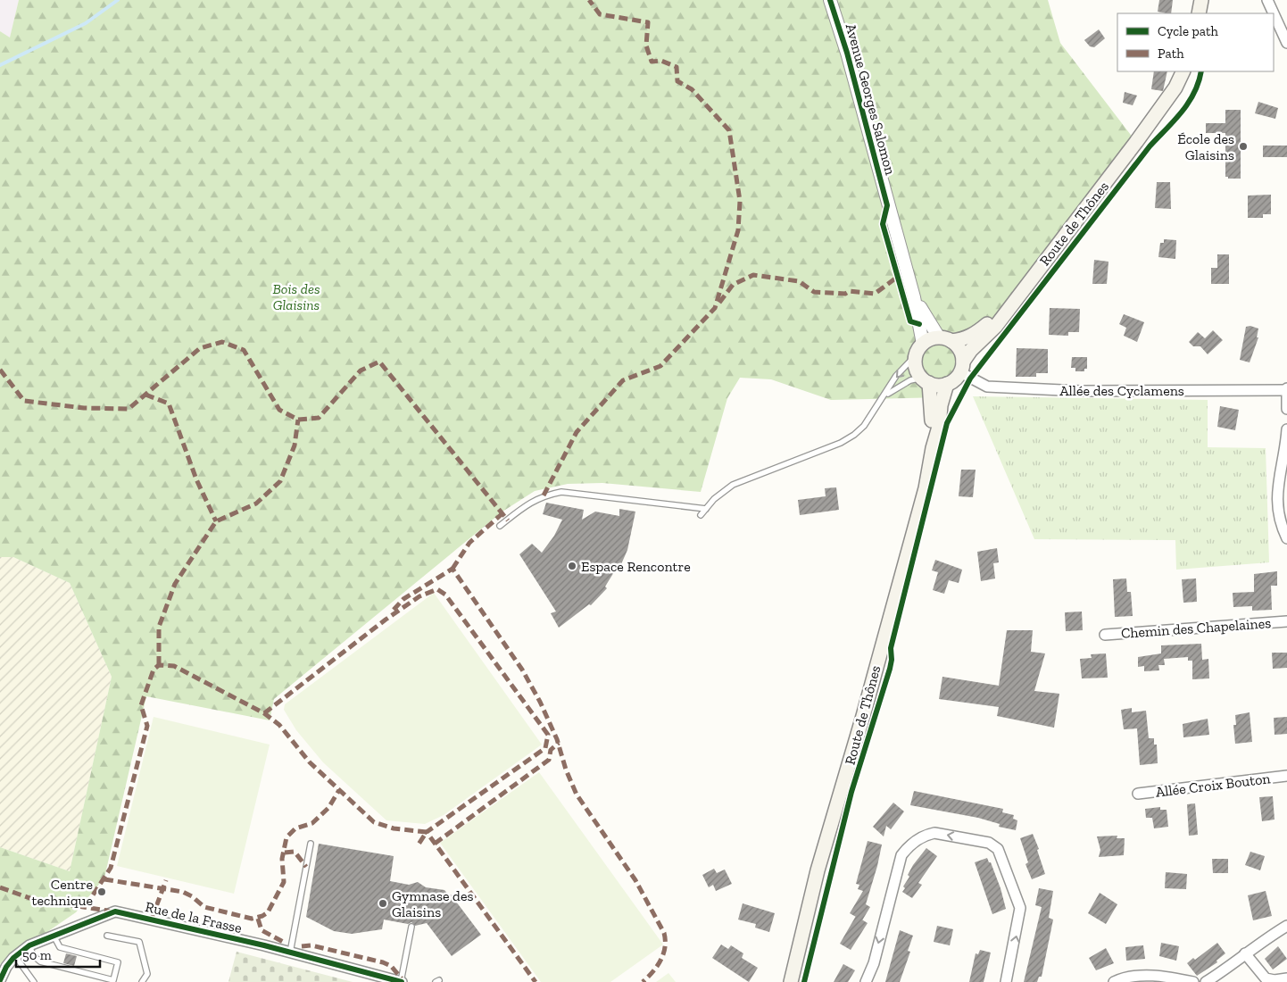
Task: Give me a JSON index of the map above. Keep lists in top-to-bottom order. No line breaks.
{"streets":{"main road":["Route de Thônes"],"street":["Avenue Georges Salomon","Allée des Cyclamens","Chemin des Chapelaines","Allée Croix Bouton","Rue de la Frasse"]},"crossings":[["Avenue Georges Salomon","Route de Thônes"],["Avenue Georges Salomon","Allée des Cyclamens"],["Route de Thônes","Allée des Cyclamens"]],"parks":["Bois des Glaisins"],"places":["École des Glaisins","Espace Rencontre","Centre technique","Gymnase des Glaisins"],"legend":["Cycle path","Path"],"scale_bar":"50 m"}
